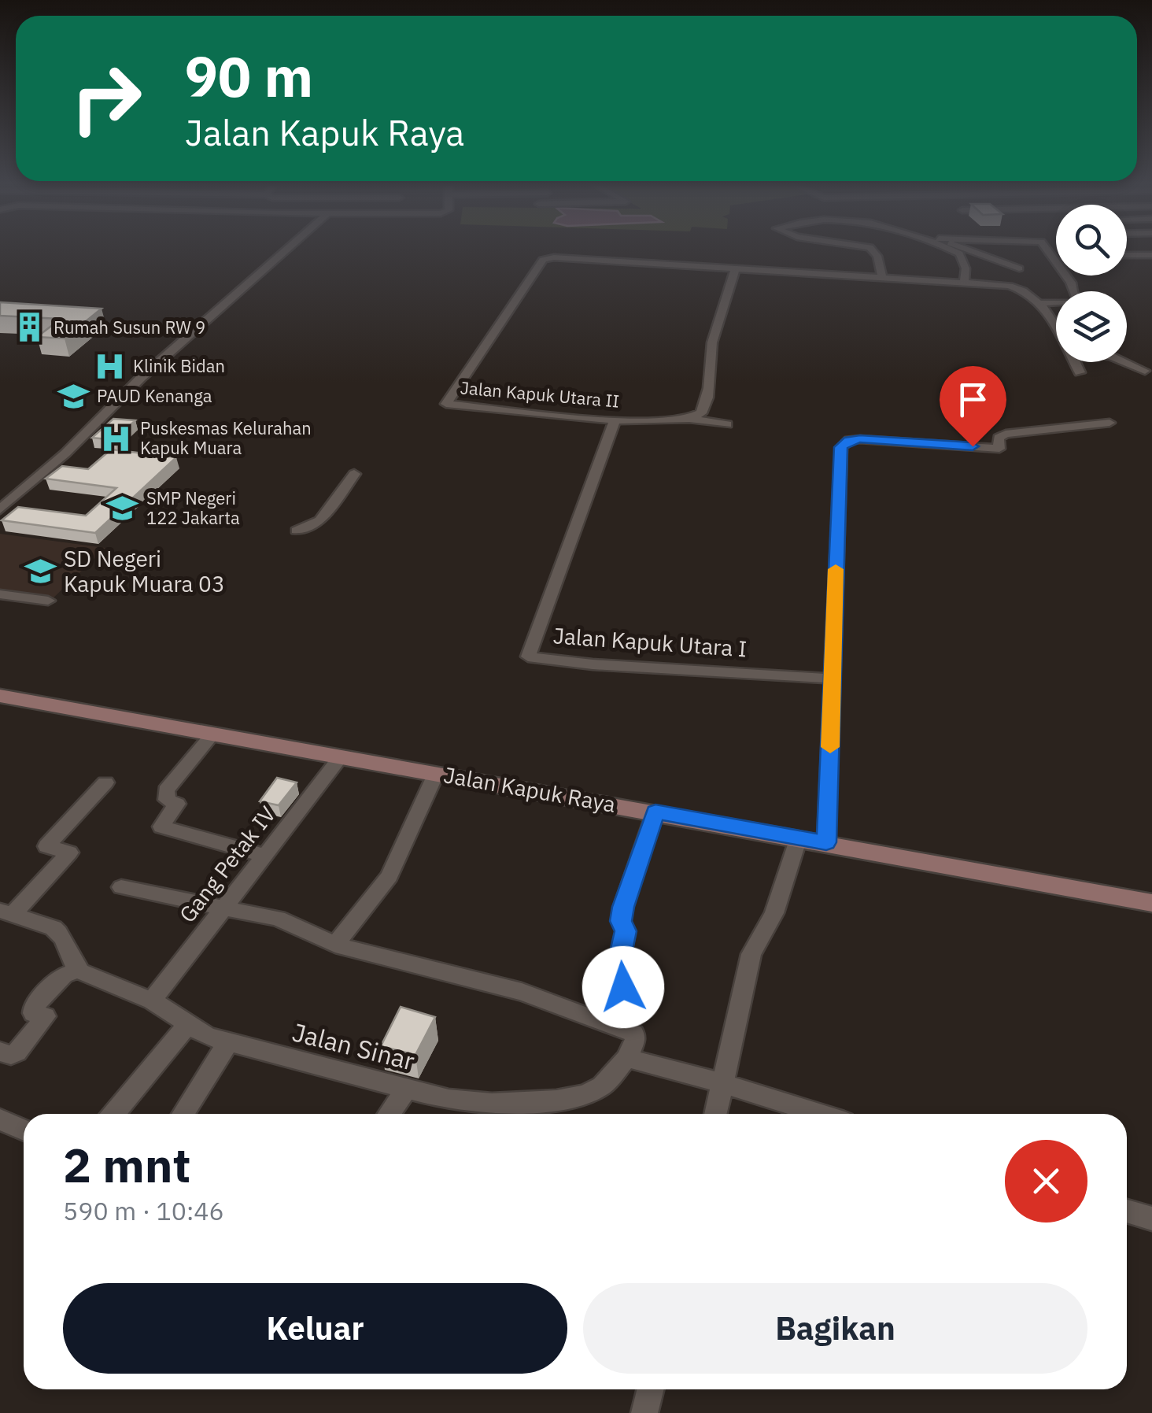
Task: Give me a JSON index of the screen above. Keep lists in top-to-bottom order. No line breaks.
{"streets":{"main road":["Jalan Kapuk Raya"],"street":["Jalan Kapuk Utara II","Jalan Kapuk Utara I","Gang Petak IV","Jalan Sinar"]},"crossings":[["Jalan Kapuk Utara II","Jalan Kapuk Utara I"],["Jalan Kapuk Raya","Gang Petak IV"],["Gang Petak IV","Jalan Sinar"]],"places":{"building":["Rumah Susun RW 9"],"hospital":["Klinik Bidan","Puskesmas Kelurahan Kapuk Muara"],"school or university":["PAUD Kenanga","SMP Negeri 122 Jakarta","SD Negeri Kapuk Muara 03"]},"page":{"turn":["90 m","Jalan Kapuk Raya"],"heading":["2 mnt","590 m · 10:46"],"buttons":["Keluar","Bagikan"]}}
